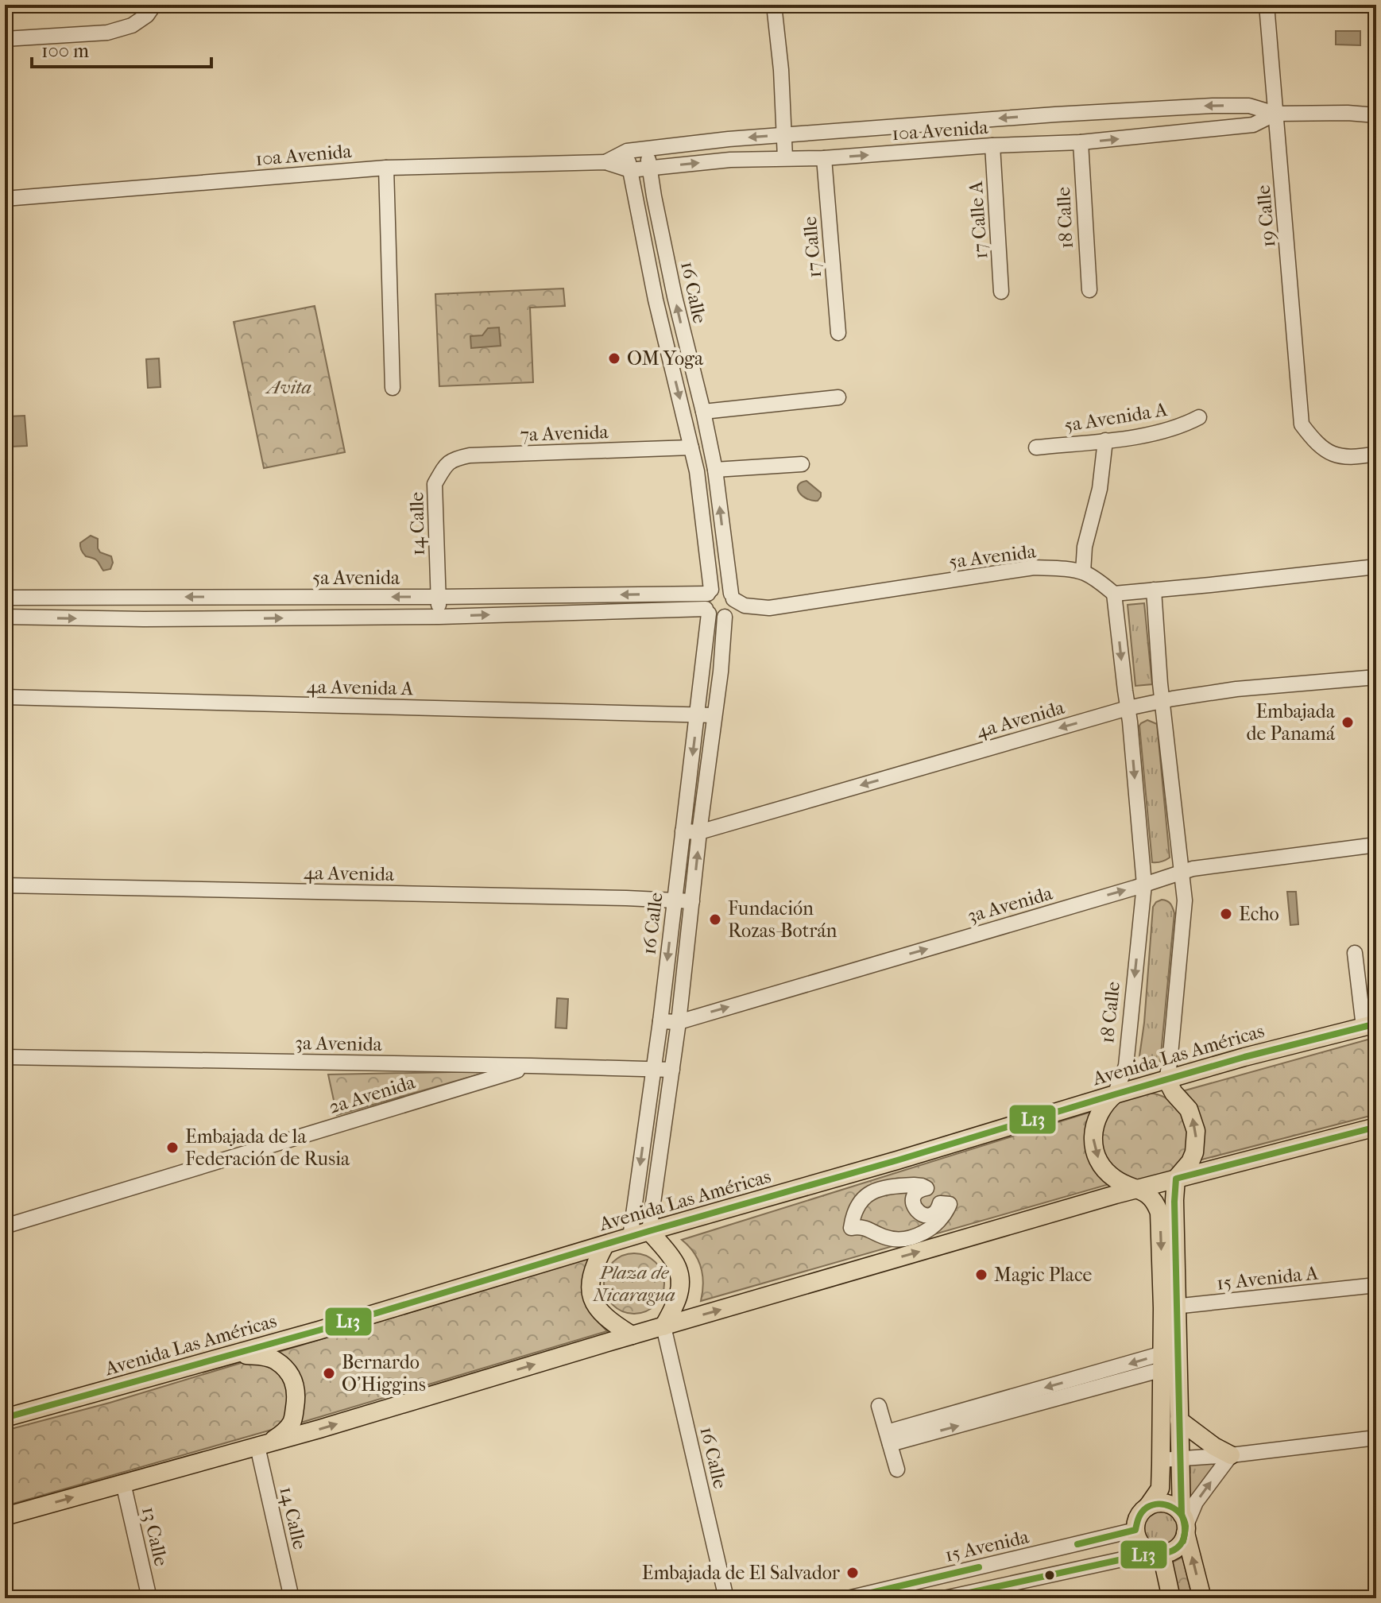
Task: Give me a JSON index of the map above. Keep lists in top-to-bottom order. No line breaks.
{"streets":{"main road":["18 Calle","Avenida Las Américas"],"street":["10a Avenida","19 Calle","17 Calle A","17 Calle","16 Calle","5a Avenida A","7a Avenida","14 Calle","5a Avenida","4a Avenida A","4a Avenida","3a Avenida","2a Avenida","15 Avenida A","13 Calle","15 Avenida"]},"crossings":[["10a Avenida","19 Calle"],["10a Avenida","18 Calle"],["10a Avenida","17 Calle A"],["10a Avenida","17 Calle"],["10a Avenida","16 Calle"],["18 Calle","5a Avenida"],["18 Calle","4a Avenida"],["18 Calle","3a Avenida"],["18 Calle","Avenida Las Américas"],["18 Calle","15 Avenida A"],["18 Calle","15 Avenida"],["16 Calle","7a Avenida"],["16 Calle","5a Avenida"],["16 Calle","4a Avenida A"],["16 Calle","4a Avenida"],["16 Calle","3a Avenida"],["16 Calle","Avenida Las Américas"],["7a Avenida","14 Calle"],["14 Calle","5a Avenida"],["3a Avenida","2a Avenida"]],"parks":["Avita","Plaza de Nicaragua"],"places":["OM Yoga","Embajada de Panamá","Echo","Fundación Rozas-Botrán","Embajada de la Federación de Rusia","Magic Place","Bernardo O'Higgins","Embajada de El Salvador"],"lines":["transit line L13"],"scale_bar":"100 m"}
